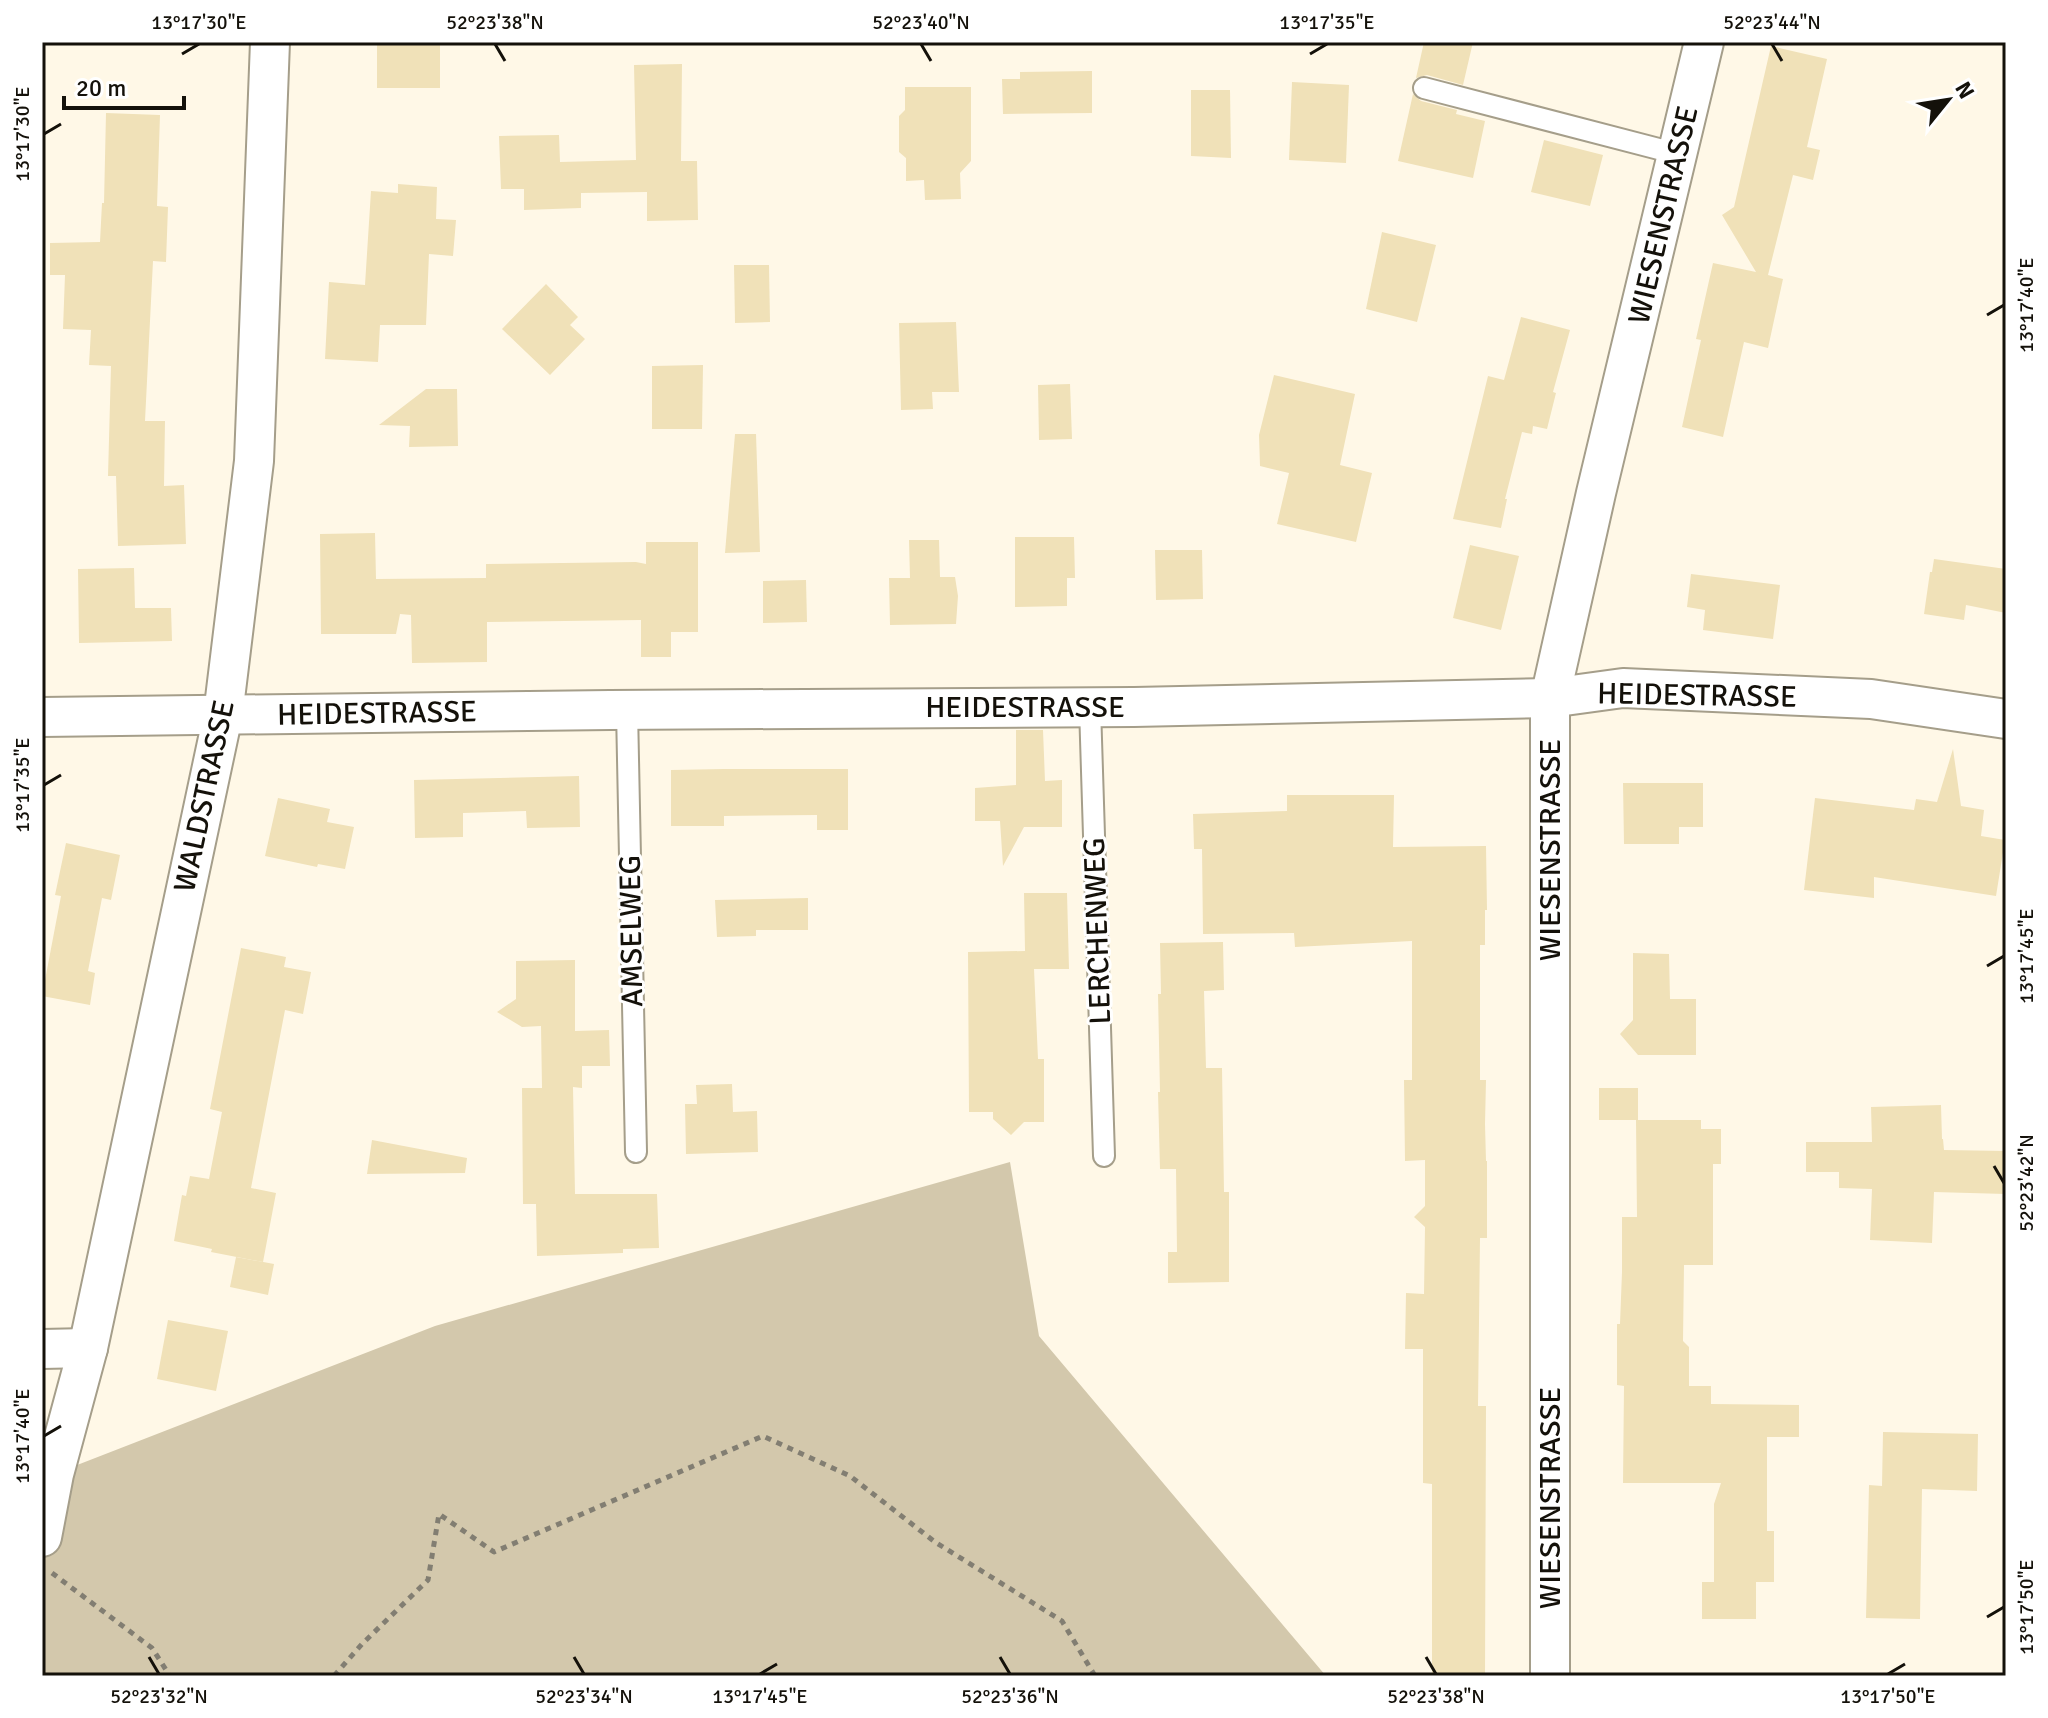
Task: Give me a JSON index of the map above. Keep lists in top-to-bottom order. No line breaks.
{"streets":{"street":["WIESENSTRASSE","HEIDESTRASSE","WALDSTRASSE"],"lane":["AMSELWEG","LERCHENWEG"]},"crossings":[["WIESENSTRASSE","HEIDESTRASSE"],["HEIDESTRASSE","WALDSTRASSE"],["HEIDESTRASSE","AMSELWEG"],["HEIDESTRASSE","LERCHENWEG"]],"scale_bar":"20 m","north":"top right","coordinates":["13°17'30\"E","52°23'38\"N","52°23'40\"N","13°17'35\"E","52°23'44\"N","13°17'40\"E","13°17'45\"E","52°23'42\"N","13°17'50\"E","52°23'32\"N","52°23'34\"N","52°23'36\"N"]}
